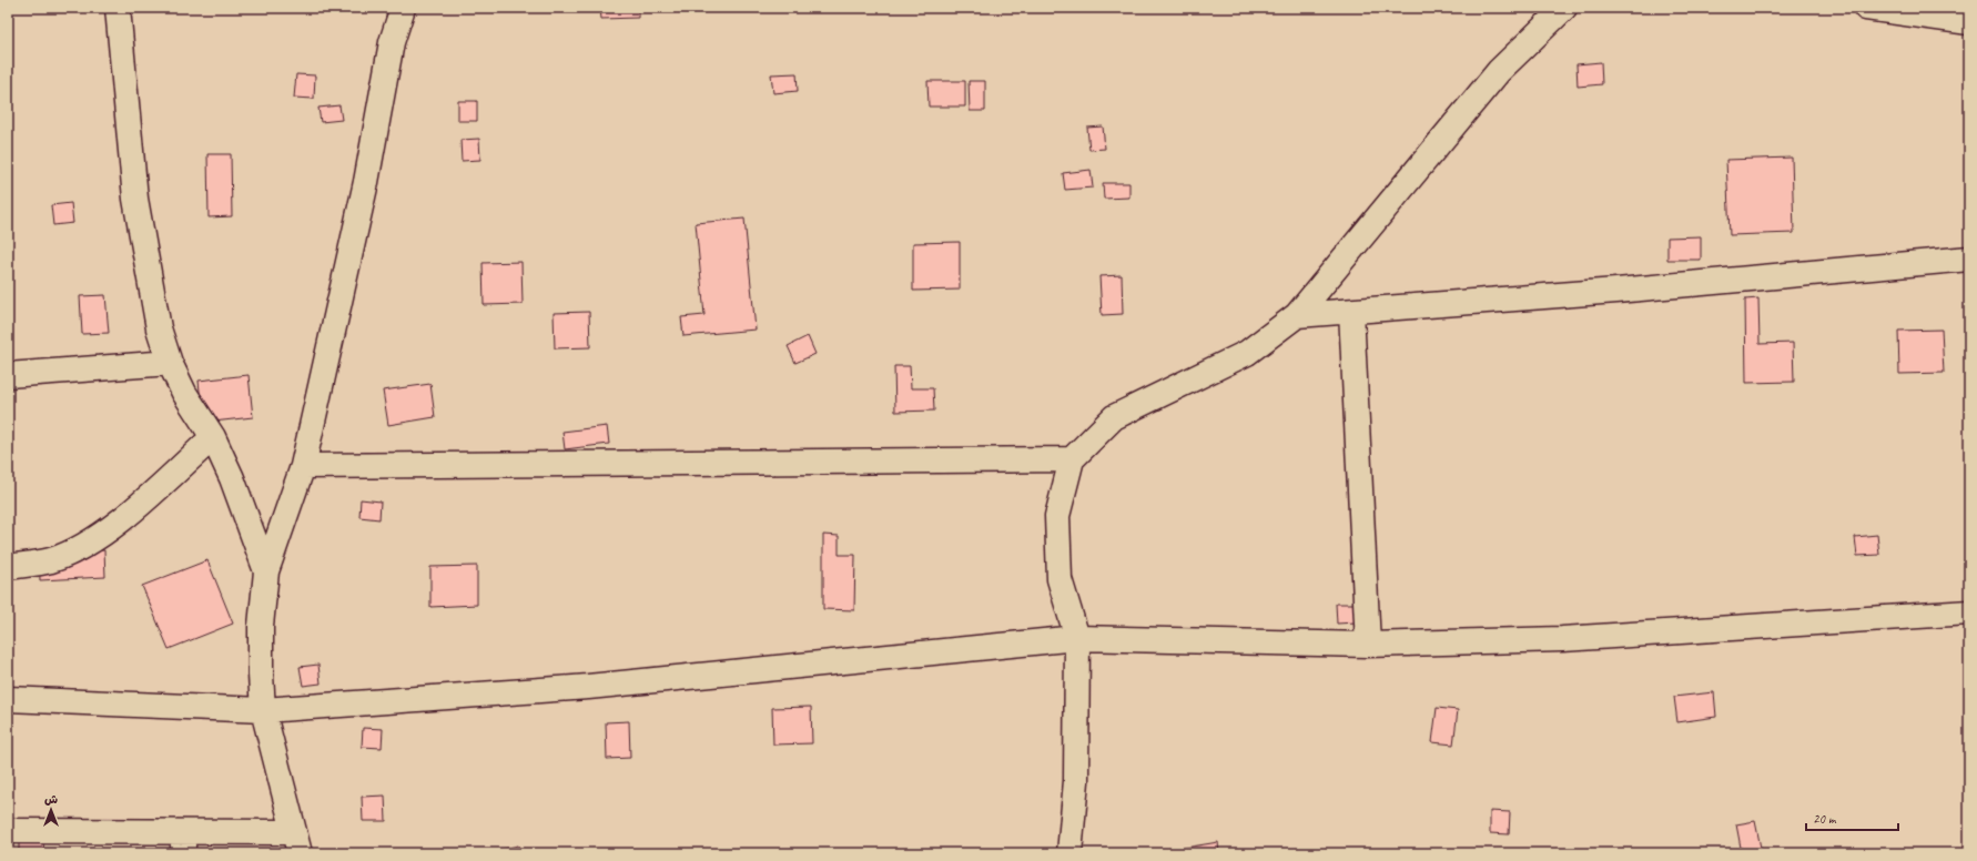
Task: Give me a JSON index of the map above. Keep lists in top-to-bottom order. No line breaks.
{"scale_bar":"20 m","north":"top"}
